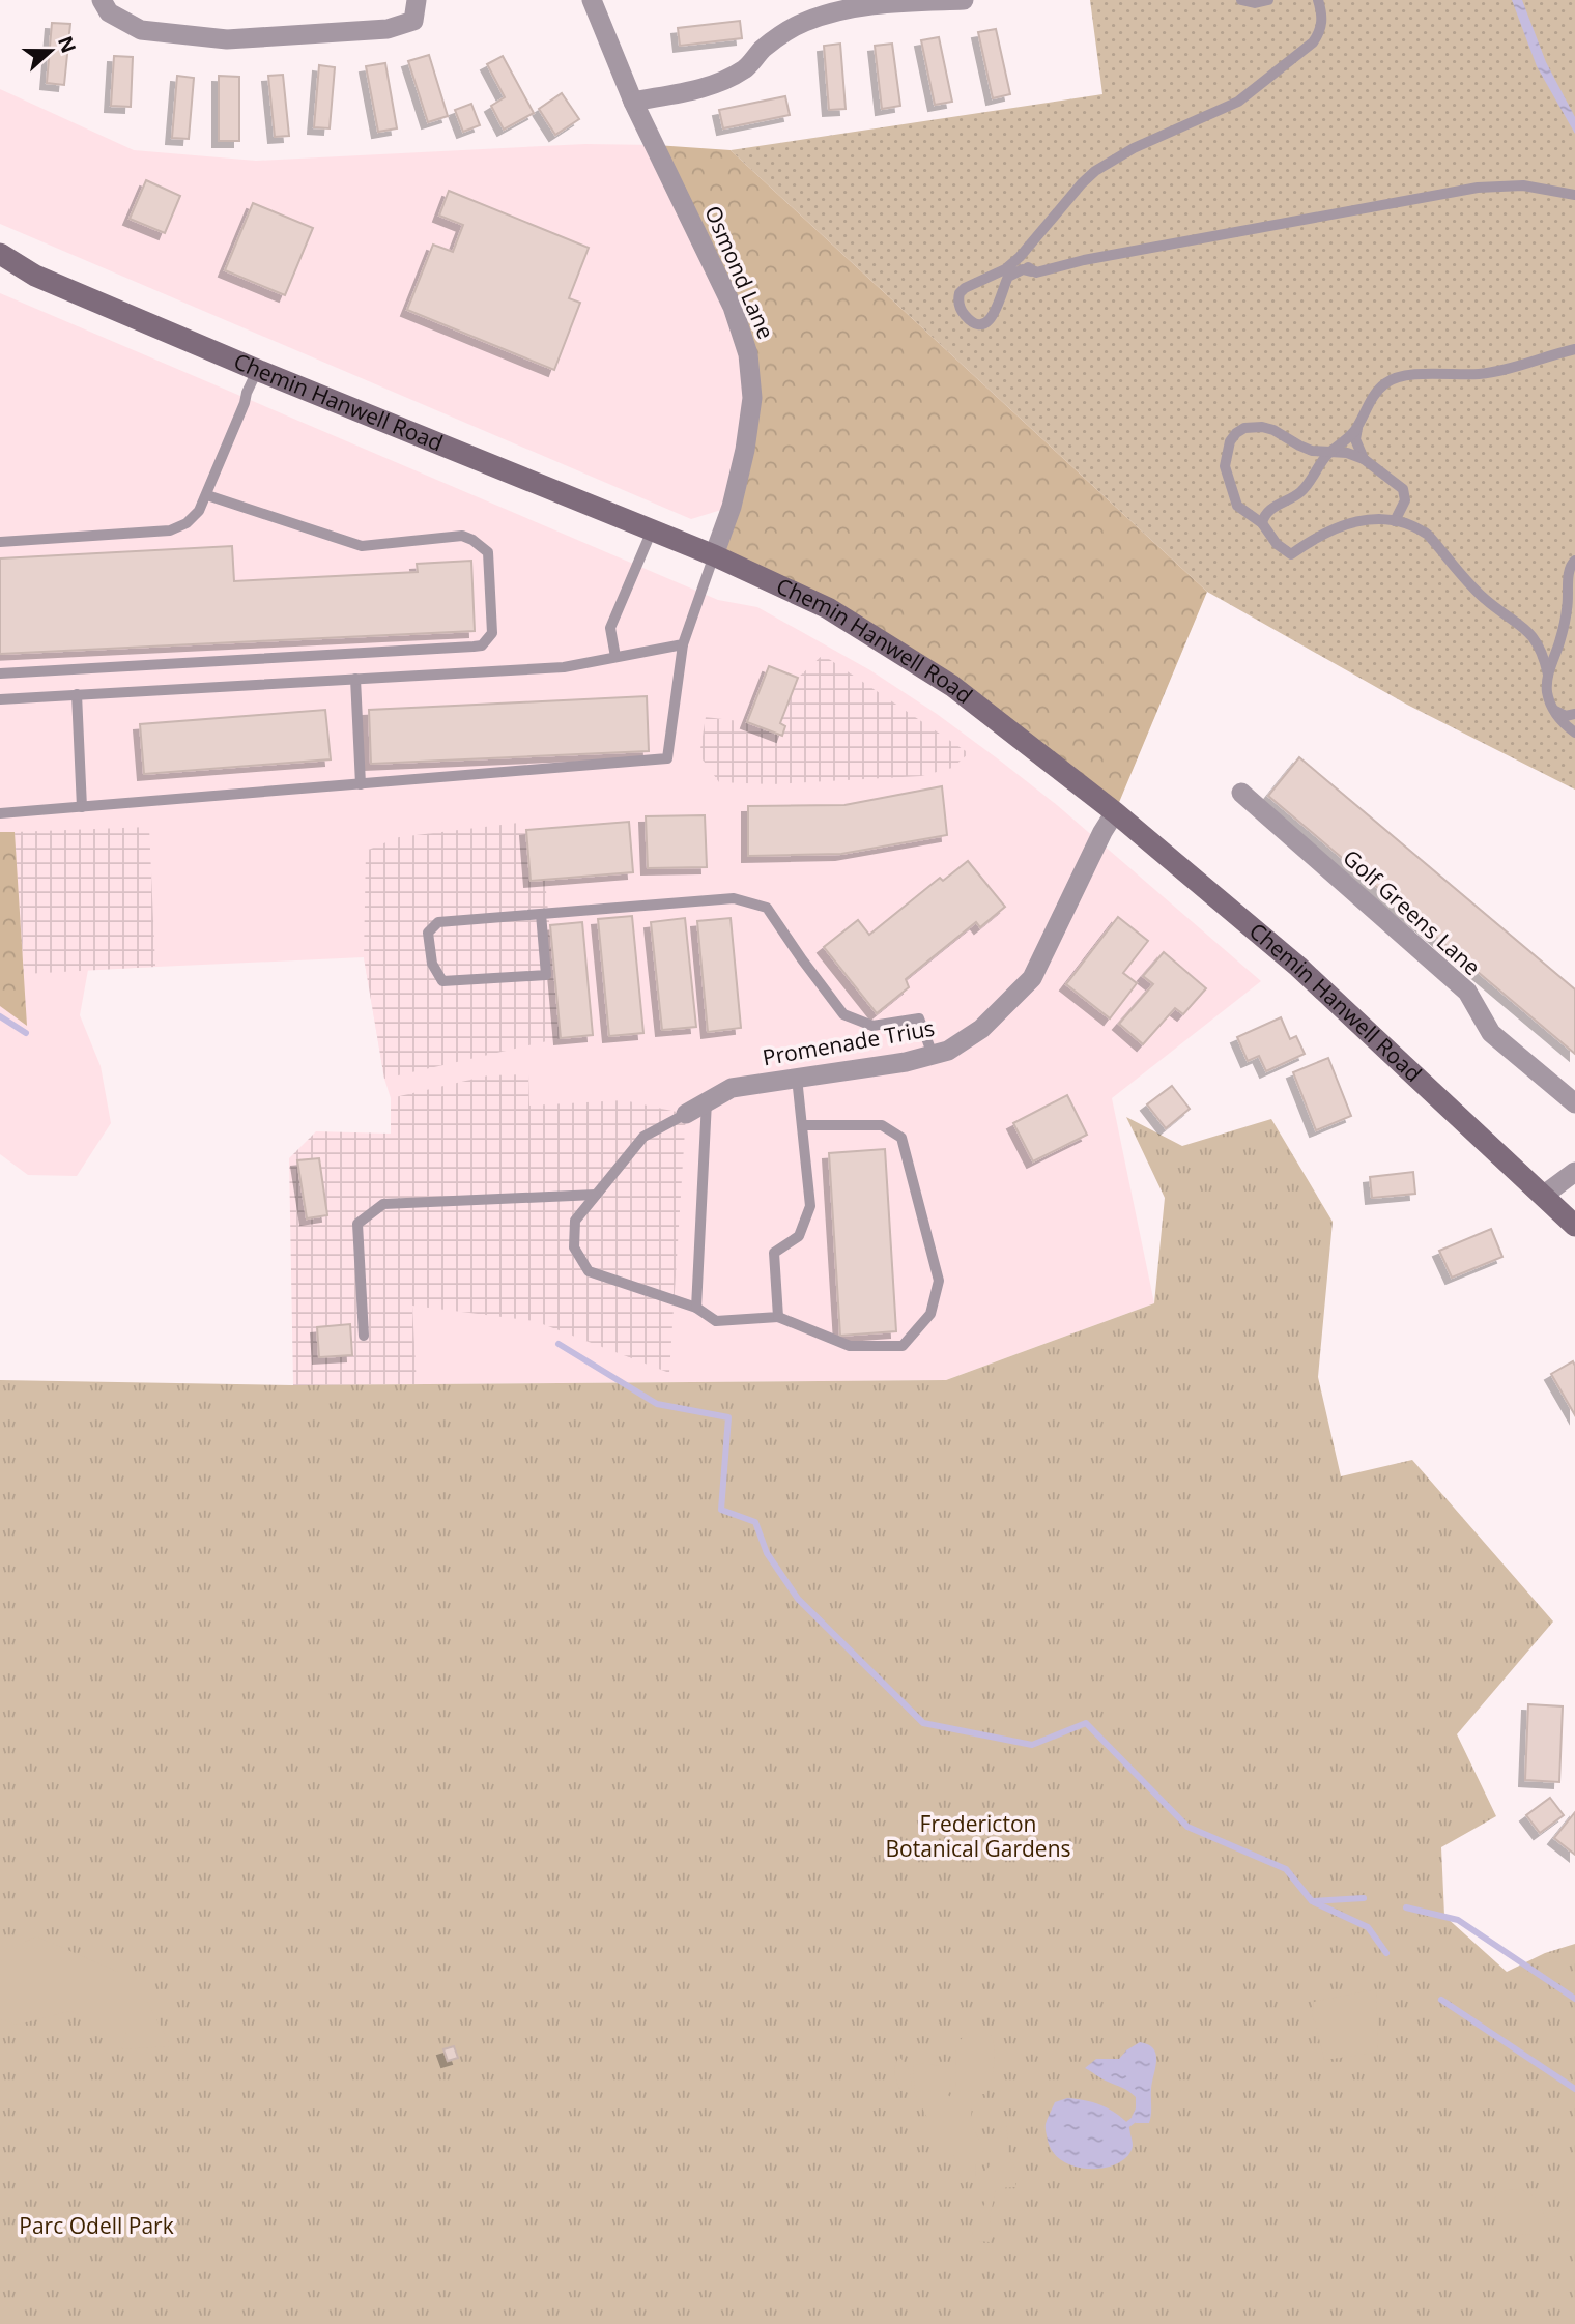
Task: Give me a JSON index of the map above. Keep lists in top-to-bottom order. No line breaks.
{"streets":{"main road":["Chemin Hanwell Road"],"street":["Osmond Lane","Golf Greens Lane","Promenade Trius"]},"crossings":[["Osmond Lane","Chemin Hanwell Road"],["Chemin Hanwell Road","Promenade Trius"]],"parks":["Fredericton Botanical Gardens","Parc Odell Park"],"north":"right"}
